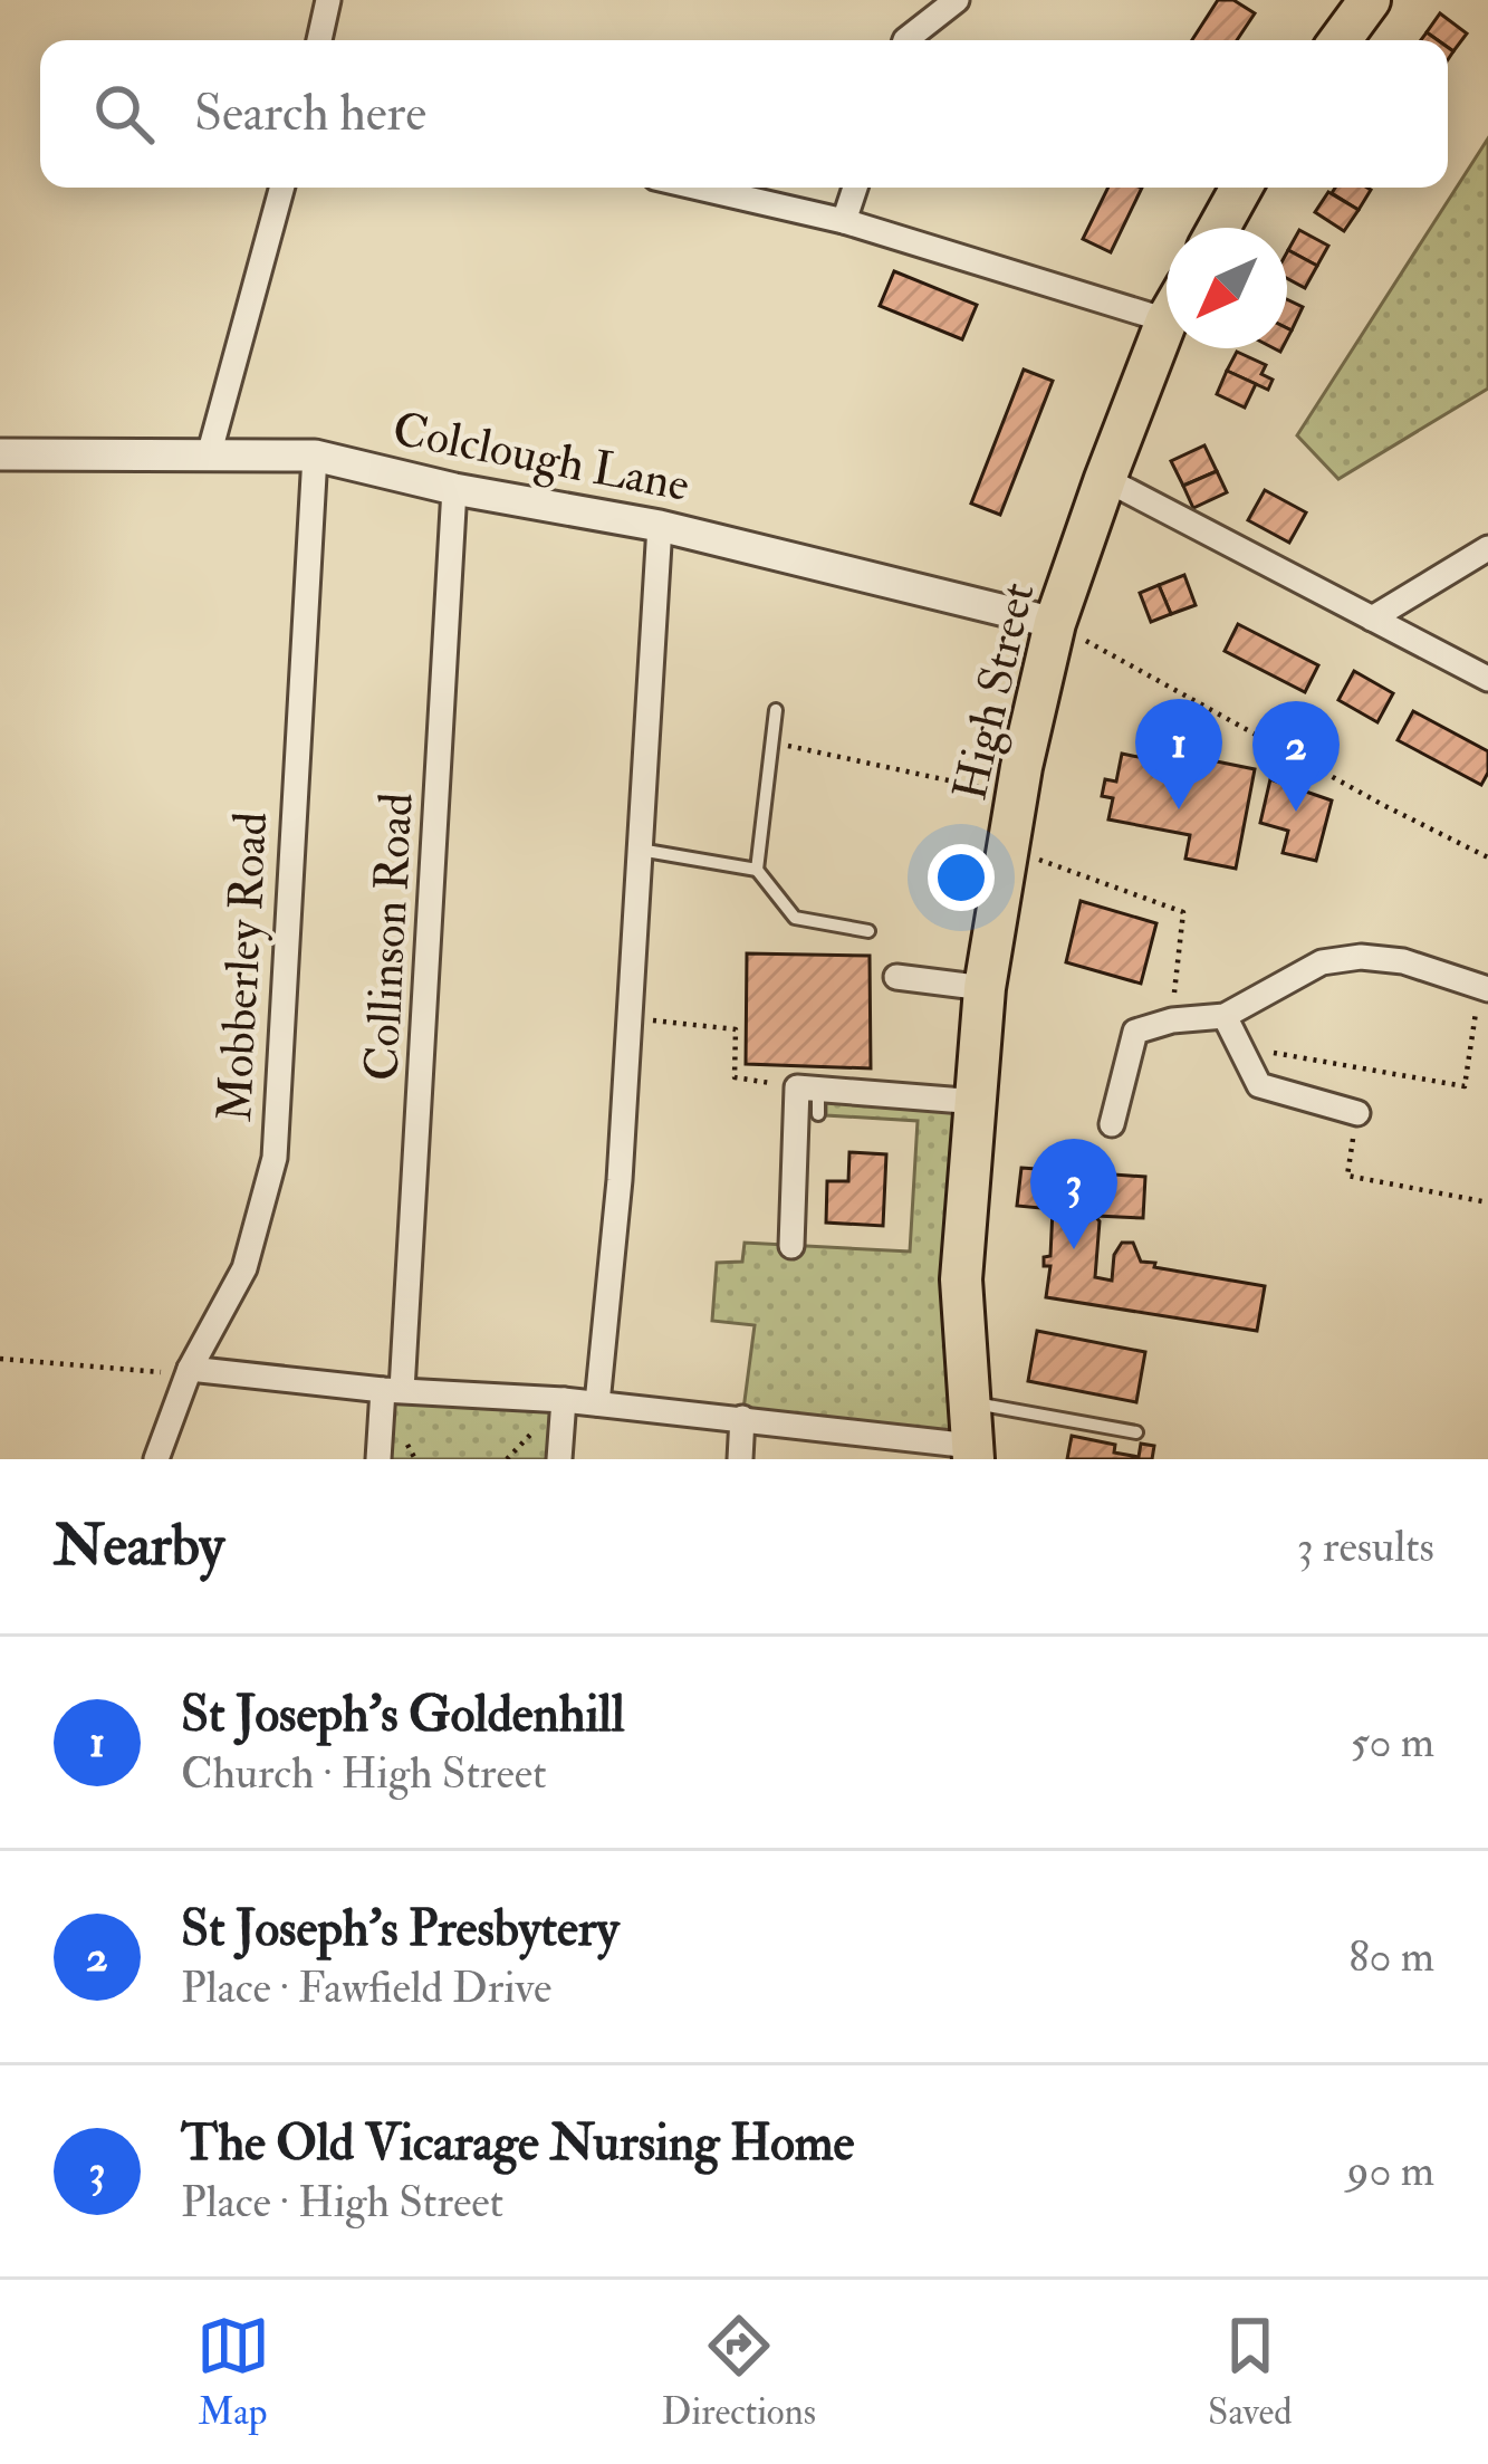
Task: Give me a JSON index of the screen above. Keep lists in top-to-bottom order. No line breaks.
{"streets":{"main road":["High Street"],"street":["Colclough Lane","Collinson Road","Mobberley Road"]},"crossings":[["Colclough Lane","High Street"],["Colclough Lane","Collinson Road"],["Colclough Lane","Mobberley Road"]],"north":"bottom left","page":{"search":"Search here","pins":["1","2","3"],"heading":["Nearby","3 results"],"list":[{"mark":"1","name":"St Joseph's Goldenhill","note":"Church · High Street","value":"50 m"},{"mark":"2","name":"St Joseph's Presbytery","note":"Place · Fawfield Drive","value":"80 m"},{"mark":"3","name":"The Old Vicarage Nursing Home","note":"Place · High Street","value":"90 m"}],"nav":["Map","Directions","Saved"]}}
